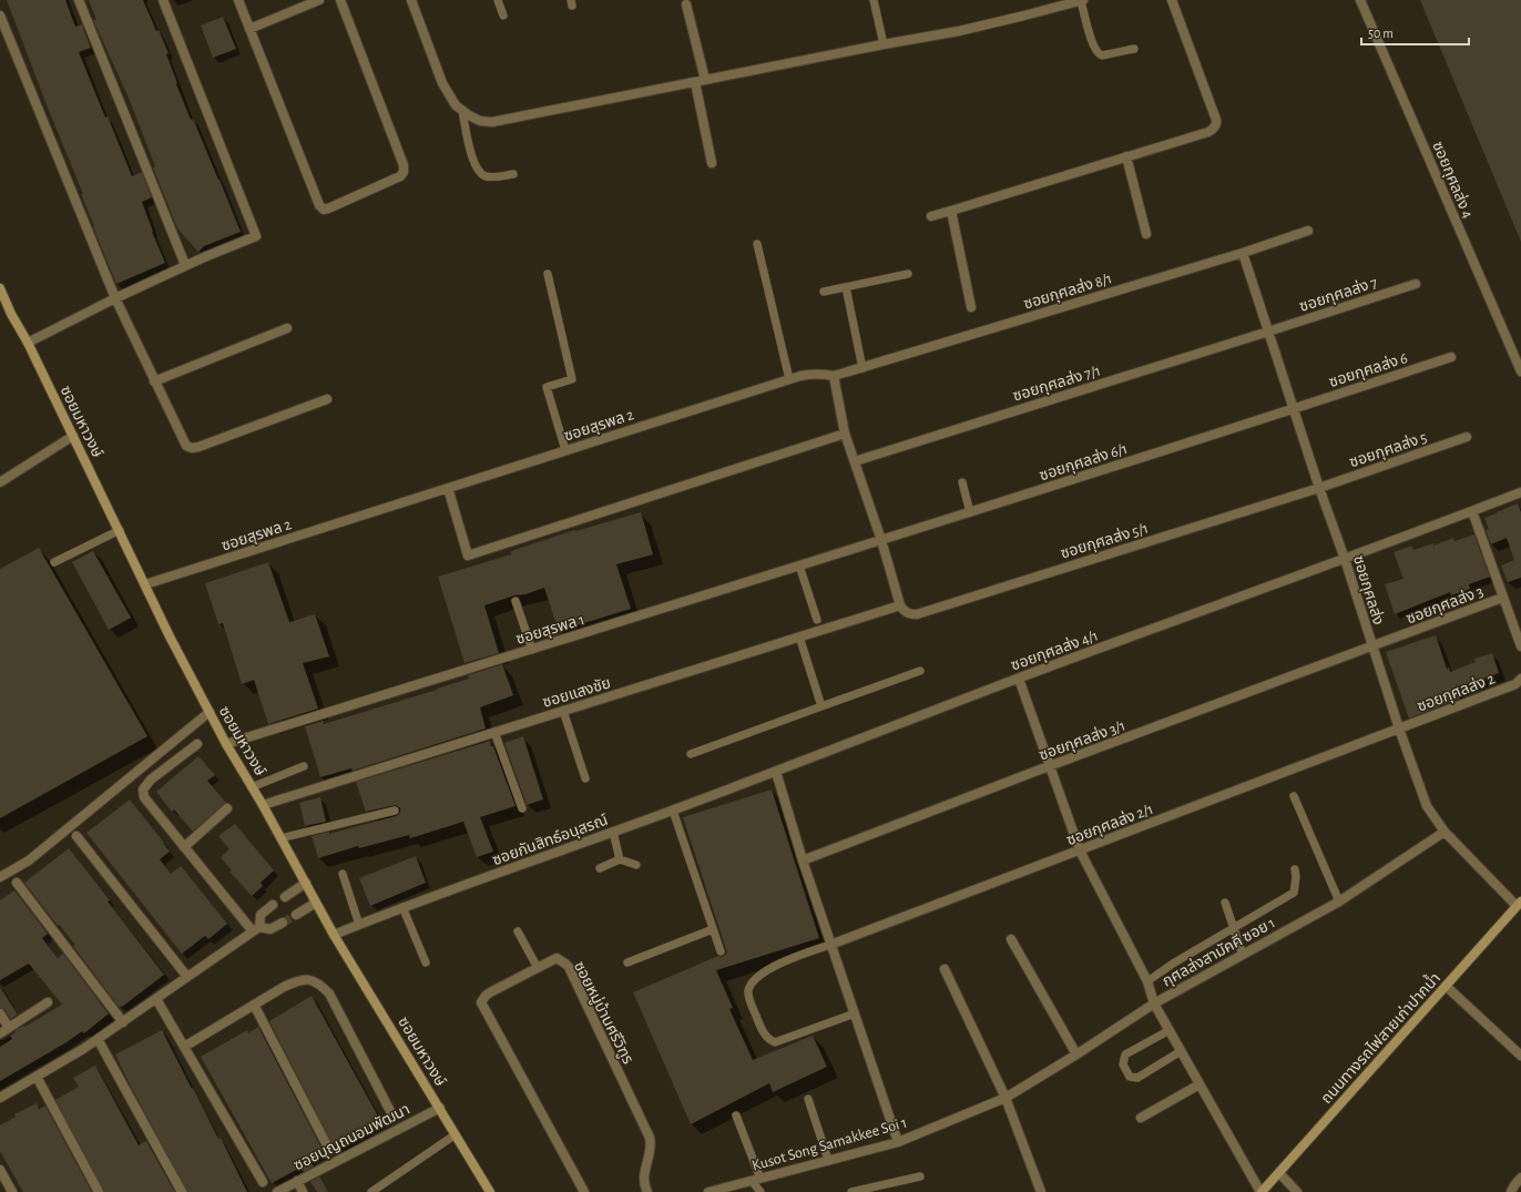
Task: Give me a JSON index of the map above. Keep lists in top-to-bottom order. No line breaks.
{"streets":{"street":["ซอยกุศลส่ง 4","ซอยกุศลส่ง 8/1","ซอยกุศลส่ง 7","ซอยกุศลส่ง 6","ซอยกุศลส่ง 7/1","ซอยมหาวงษ์","ซอยสุรพล 2","ซอยกุศลส่ง 5","ซอยกุศลส่ง 6/1","ซอยกุศลส่ง 5/1","ซอยกุศลส่ง","ซอยกุศลส่ง 3","ซอยสุรพล 1","ซอยกุศลส่ง 4/1","ซอยแสงชัย","ซอยกุศลส่ง 2","ซอยกุศลส่ง 3/1","ซอยกุศลส่ง 2/1","ซอยกันสิทธ์อนุสรณ์","กุศลส่งสามัคคี ซอย 1","ซอยหมู่บ้านศรีวิฑูร","ถนนทางรถไฟสายเก่าปากน้ำ","ซอยบุญถนอมพัฒนา","Kusot Song Samakkee Soi 1"]},"crossings":[["ซอยกุศลส่ง 8/1","ซอยสุรพล 2"],["ซอยกุศลส่ง 8/1","ซอยกุศลส่ง"],["ซอยกุศลส่ง 7","ซอยกุศลส่ง 7/1"],["ซอยกุศลส่ง 7","ซอยกุศลส่ง"],["ซอยกุศลส่ง 6","ซอยกุศลส่ง 6/1"],["ซอยกุศลส่ง 6","ซอยกุศลส่ง"],["ซอยกุศลส่ง 7/1","ซอยกุศลส่ง"],["ซอยมหาวงษ์","ซอยสุรพล 2"],["ซอยมหาวงษ์","ซอยสุรพล 1"],["ซอยมหาวงษ์","ซอยแสงชัย"],["ซอยมหาวงษ์","ซอยกันสิทธ์อนุสรณ์"],["ซอยมหาวงษ์","ซอยบุญถนอมพัฒนา"],["ซอยกุศลส่ง 5","ซอยกุศลส่ง 5/1"],["ซอยกุศลส่ง 5","ซอยกุศลส่ง"],["ซอยกุศลส่ง 6/1","ซอยกุศลส่ง"],["ซอยกุศลส่ง 6/1","ซอยสุรพล 1"],["ซอยกุศลส่ง 5/1","ซอยกุศลส่ง"],["ซอยกุศลส่ง 5/1","ซอยแสงชัย"],["ซอยกุศลส่ง","ซอยกุศลส่ง 3"],["ซอยกุศลส่ง","ซอยกุศลส่ง 4/1"],["ซอยกุศลส่ง","ซอยกุศลส่ง 2"],["ซอยกุศลส่ง","ซอยกุศลส่ง 3/1"],["ซอยกุศลส่ง","ซอยกุศลส่ง 2/1"],["ซอยกุศลส่ง","กุศลส่งสามัคคี ซอย 1"],["ซอยกุศลส่ง","ถนนทางรถไฟสายเก่าปากน้ำ"],["ซอยกุศลส่ง 3","ซอยกุศลส่ง 3/1"],["ซอยกุศลส่ง 4/1","ซอยกันสิทธ์อนุสรณ์"],["ซอยกุศลส่ง 2","ซอยกุศลส่ง 2/1"],["กุศลส่งสามัคคี ซอย 1","Kusot Song Samakkee Soi 1"]],"scale_bar":"50 m"}
